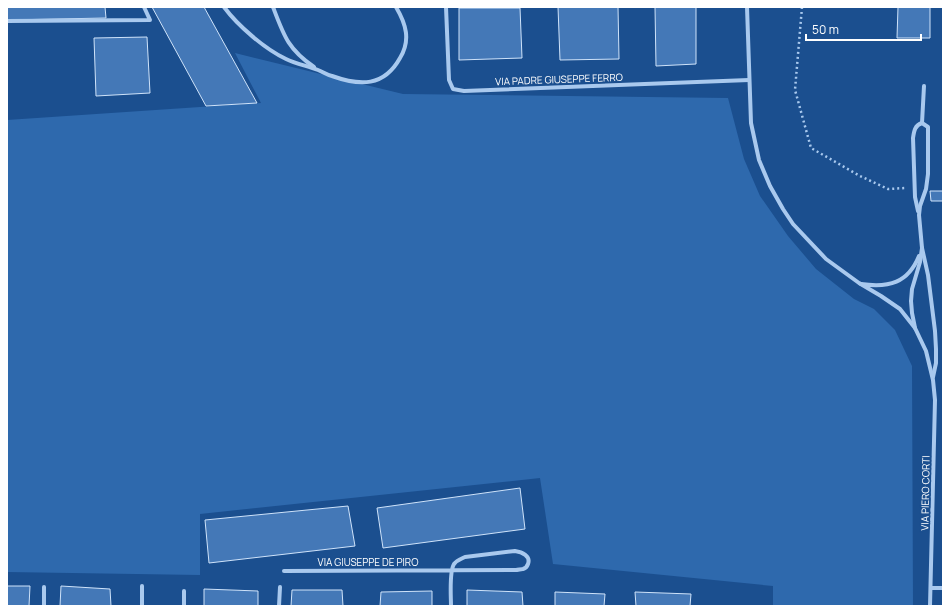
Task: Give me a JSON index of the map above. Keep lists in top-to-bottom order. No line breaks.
{"streets":{"street":["VIA PADRE GIUSEPPE FERRO","VIA PIERO CORTI","VIA GIUSEPPE DE PIRO"]},"scale_bar":"50 m"}
